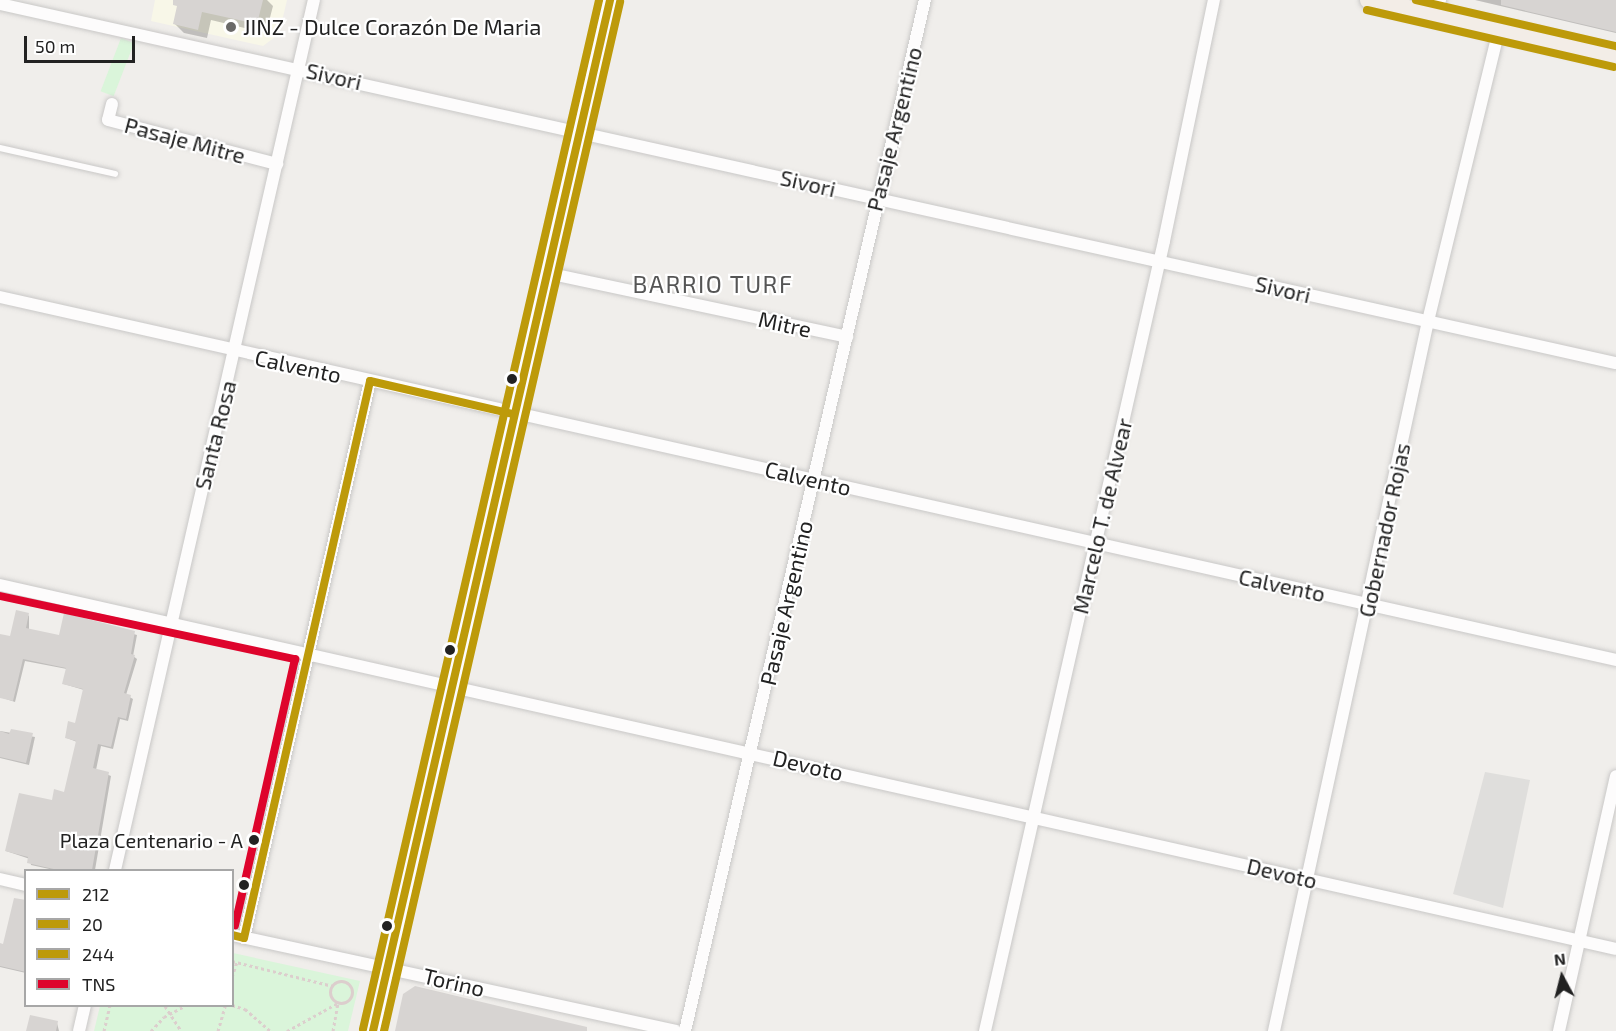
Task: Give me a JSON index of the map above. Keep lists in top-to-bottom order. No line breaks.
{"streets":{"street":["Sivori","Pasaje Argentino","Pasaje Mitre","Mitre","Calvento","Santa Rosa","Marcelo T. de Alvear","Gobernador Rojas","Devoto","Torino"]},"crossings":[["Sivori","Pasaje Argentino"],["Sivori","Santa Rosa"],["Sivori","Marcelo T. de Alvear"],["Sivori","Gobernador Rojas"],["Pasaje Argentino","Mitre"],["Pasaje Argentino","Calvento"],["Pasaje Argentino","Devoto"],["Pasaje Mitre","Santa Rosa"],["Calvento","Santa Rosa"],["Calvento","Marcelo T. de Alvear"],["Calvento","Gobernador Rojas"],["Santa Rosa","Devoto"],["Marcelo T. de Alvear","Devoto"],["Gobernador Rojas","Devoto"]],"districts":["BARRIO TURF"],"places":["JINZ - Dulce Corazón De Maria","Plaza Centenario - A"],"lines":["transit line 212","transit line 244","transit line 20","transit line TNS"],"legend":["212","20","244","TNS"],"scale_bar":"50 m","north":"top"}
